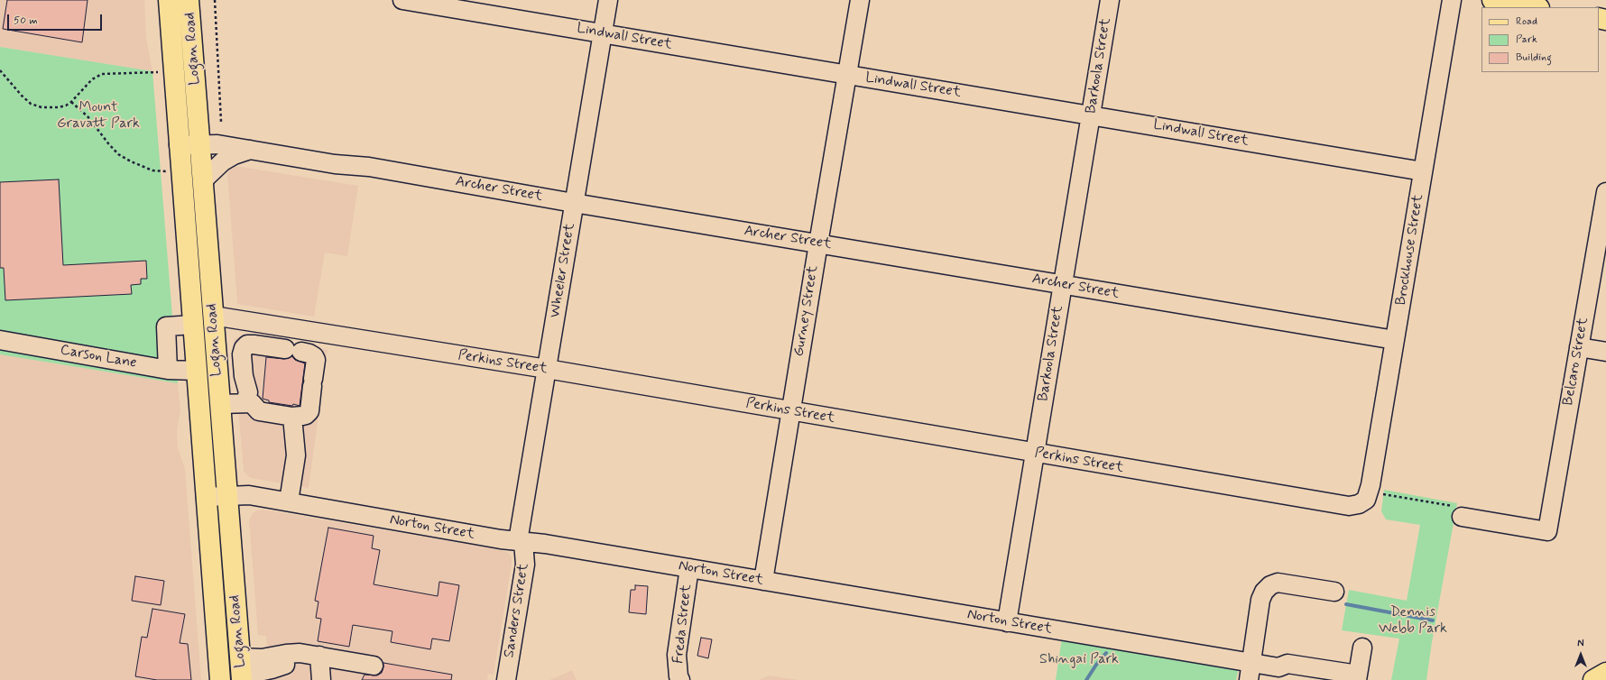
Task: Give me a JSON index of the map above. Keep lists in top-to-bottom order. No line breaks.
{"streets":{"main road":["Logan Road"],"street":["Lindwall Street","Barkoola Street","Archer Street","Brockhouse Street","Wheeler Street","Gurney Street","Carson Lane","Belcaro Street","Perkins Street","Norton Street","Sanders Street","Freda Street"]},"crossings":[["Lindwall Street","Barkoola Street"],["Lindwall Street","Brockhouse Street"],["Lindwall Street","Wheeler Street"],["Lindwall Street","Gurney Street"],["Logan Road","Archer Street"],["Logan Road","Carson Lane"],["Logan Road","Perkins Street"],["Logan Road","Norton Street"],["Barkoola Street","Archer Street"],["Barkoola Street","Perkins Street"],["Barkoola Street","Norton Street"],["Archer Street","Brockhouse Street"],["Archer Street","Wheeler Street"],["Archer Street","Gurney Street"],["Brockhouse Street","Perkins Street"],["Wheeler Street","Perkins Street"],["Wheeler Street","Norton Street"],["Wheeler Street","Sanders Street"],["Gurney Street","Perkins Street"],["Gurney Street","Norton Street"],["Norton Street","Sanders Street"],["Norton Street","Freda Street"]],"parks":["Mount Gravatt Park","Dennis Webb Park","Shingai Park"],"legend":["Road","Park","Building"],"scale_bar":"50 m","north":"top"}
